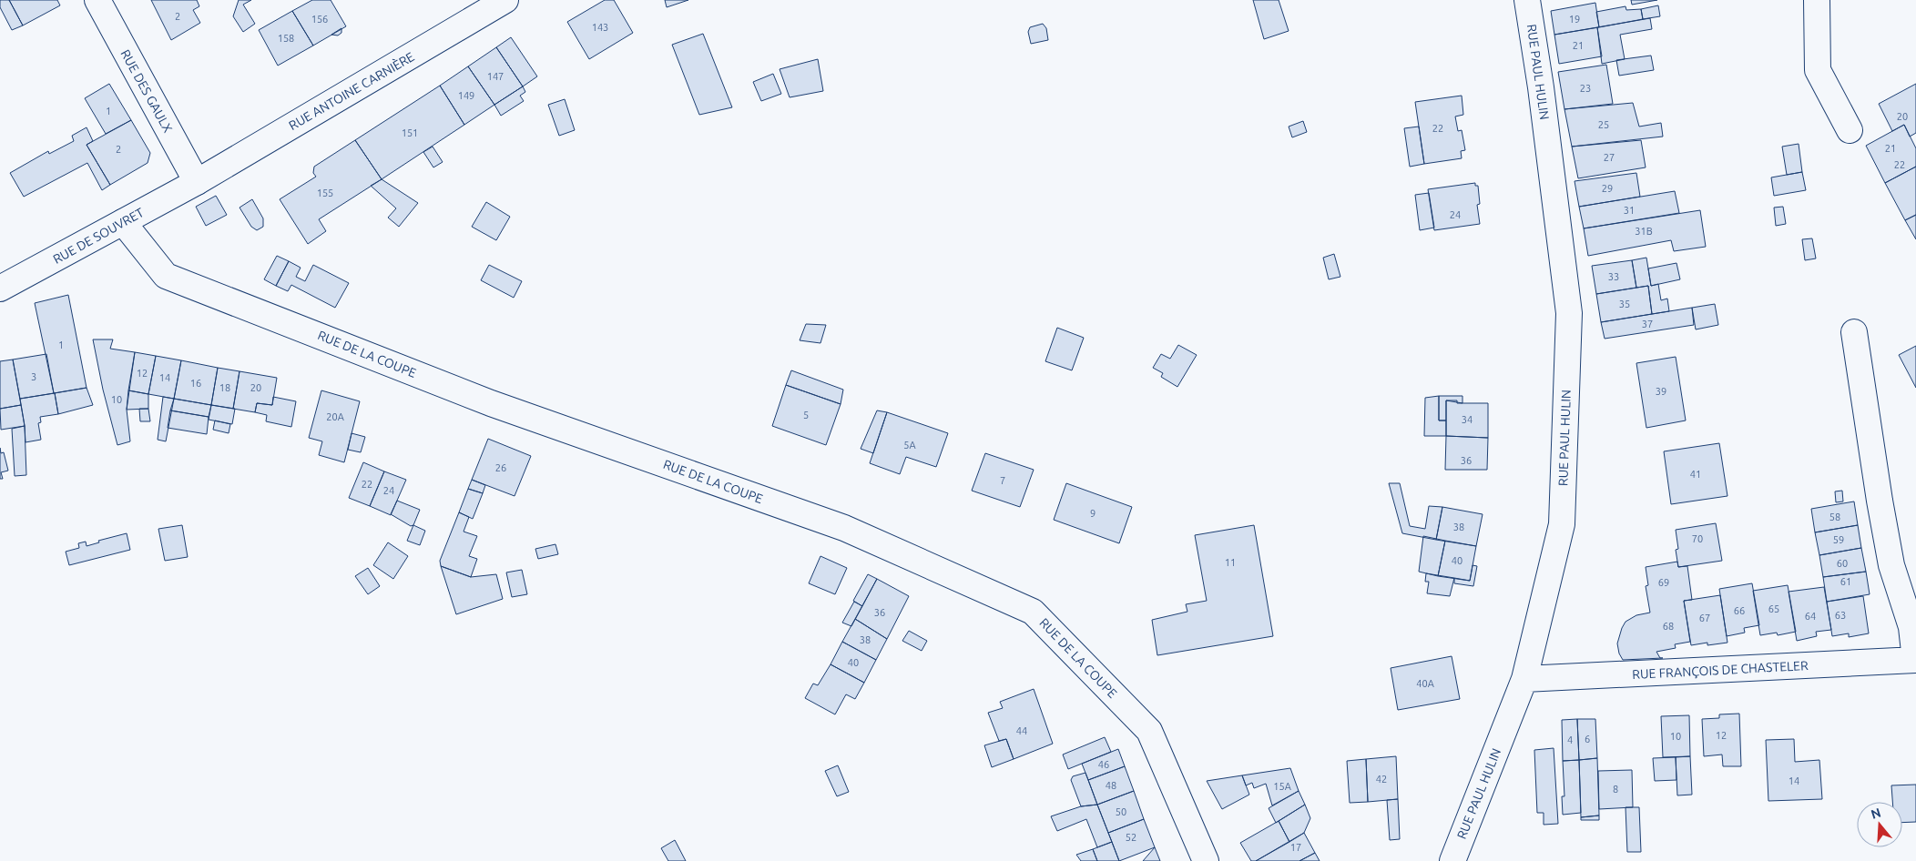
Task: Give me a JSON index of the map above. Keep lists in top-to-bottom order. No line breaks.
{"streets":{"street":["RUE PAUL HULIN","RUE DES GAULX","RUE ANTOINE CARNIÈRE","RUE DE SOUVRET","RUE DE LA COUPE","RUE FRANÇOIS DE CHASTELER"]},"crossings":[["RUE PAUL HULIN","RUE FRANÇOIS DE CHASTELER"],["RUE DES GAULX","RUE ANTOINE CARNIÈRE"],["RUE DES GAULX","RUE DE SOUVRET"],["RUE ANTOINE CARNIÈRE","RUE DE SOUVRET"],["RUE DE SOUVRET","RUE DE LA COUPE"]],"house_numbers":["2","156","19","143","158","21","147","23","149","1","20","25","22","151","21","2","27","22","29","155","31","24","31B","33","35","37","1","12","3","14","16","18","20","39","10","5","20A","34","5A","36","26","41","7","22","24","9","58","38","70","59","40","11","60","61","69","65","66","36","63","64","67","68","38","40","40A","44","12","10","6","4","46","42","14","48","15A","8","50","52","17"],"north":"top"}
